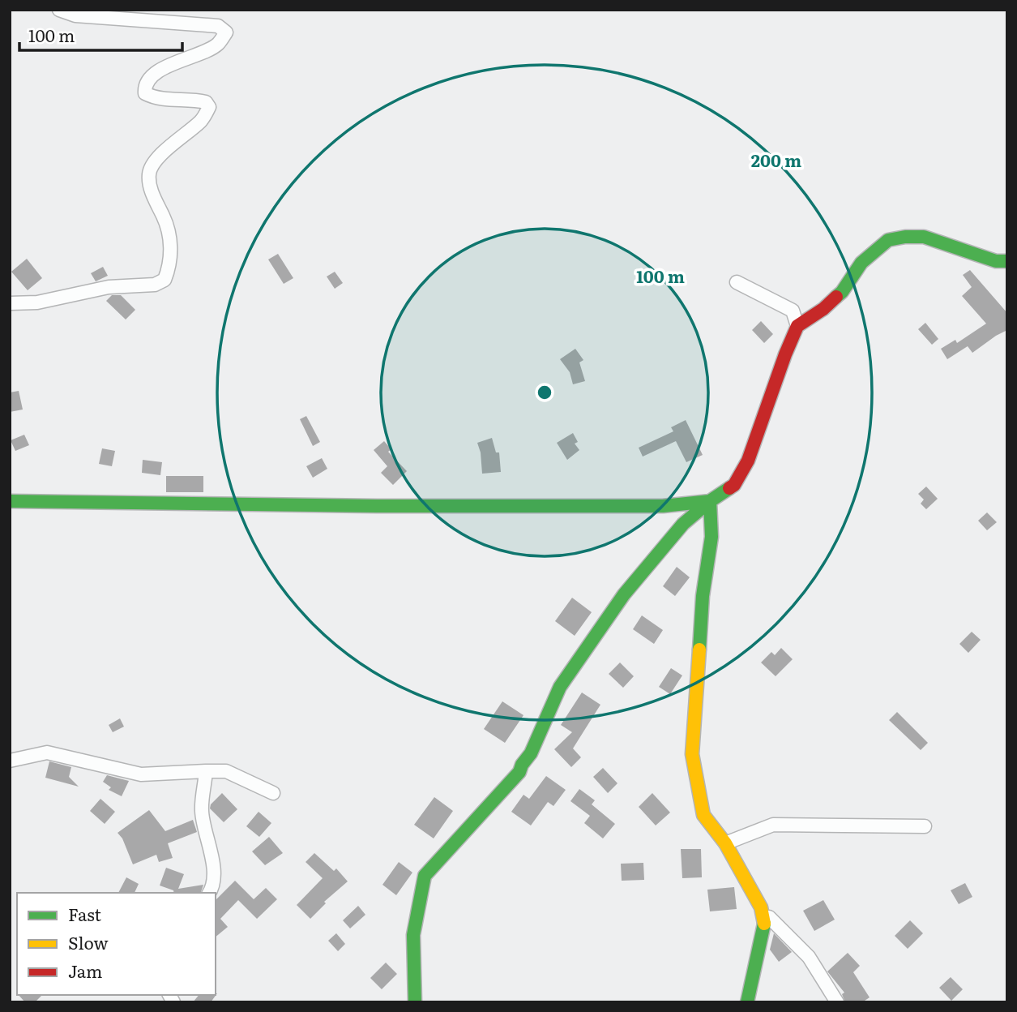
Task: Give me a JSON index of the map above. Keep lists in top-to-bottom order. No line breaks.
{"legend":["Fast","Slow","Jam"],"scale_bar":"100 m","rings":["200 m","100 m"]}
